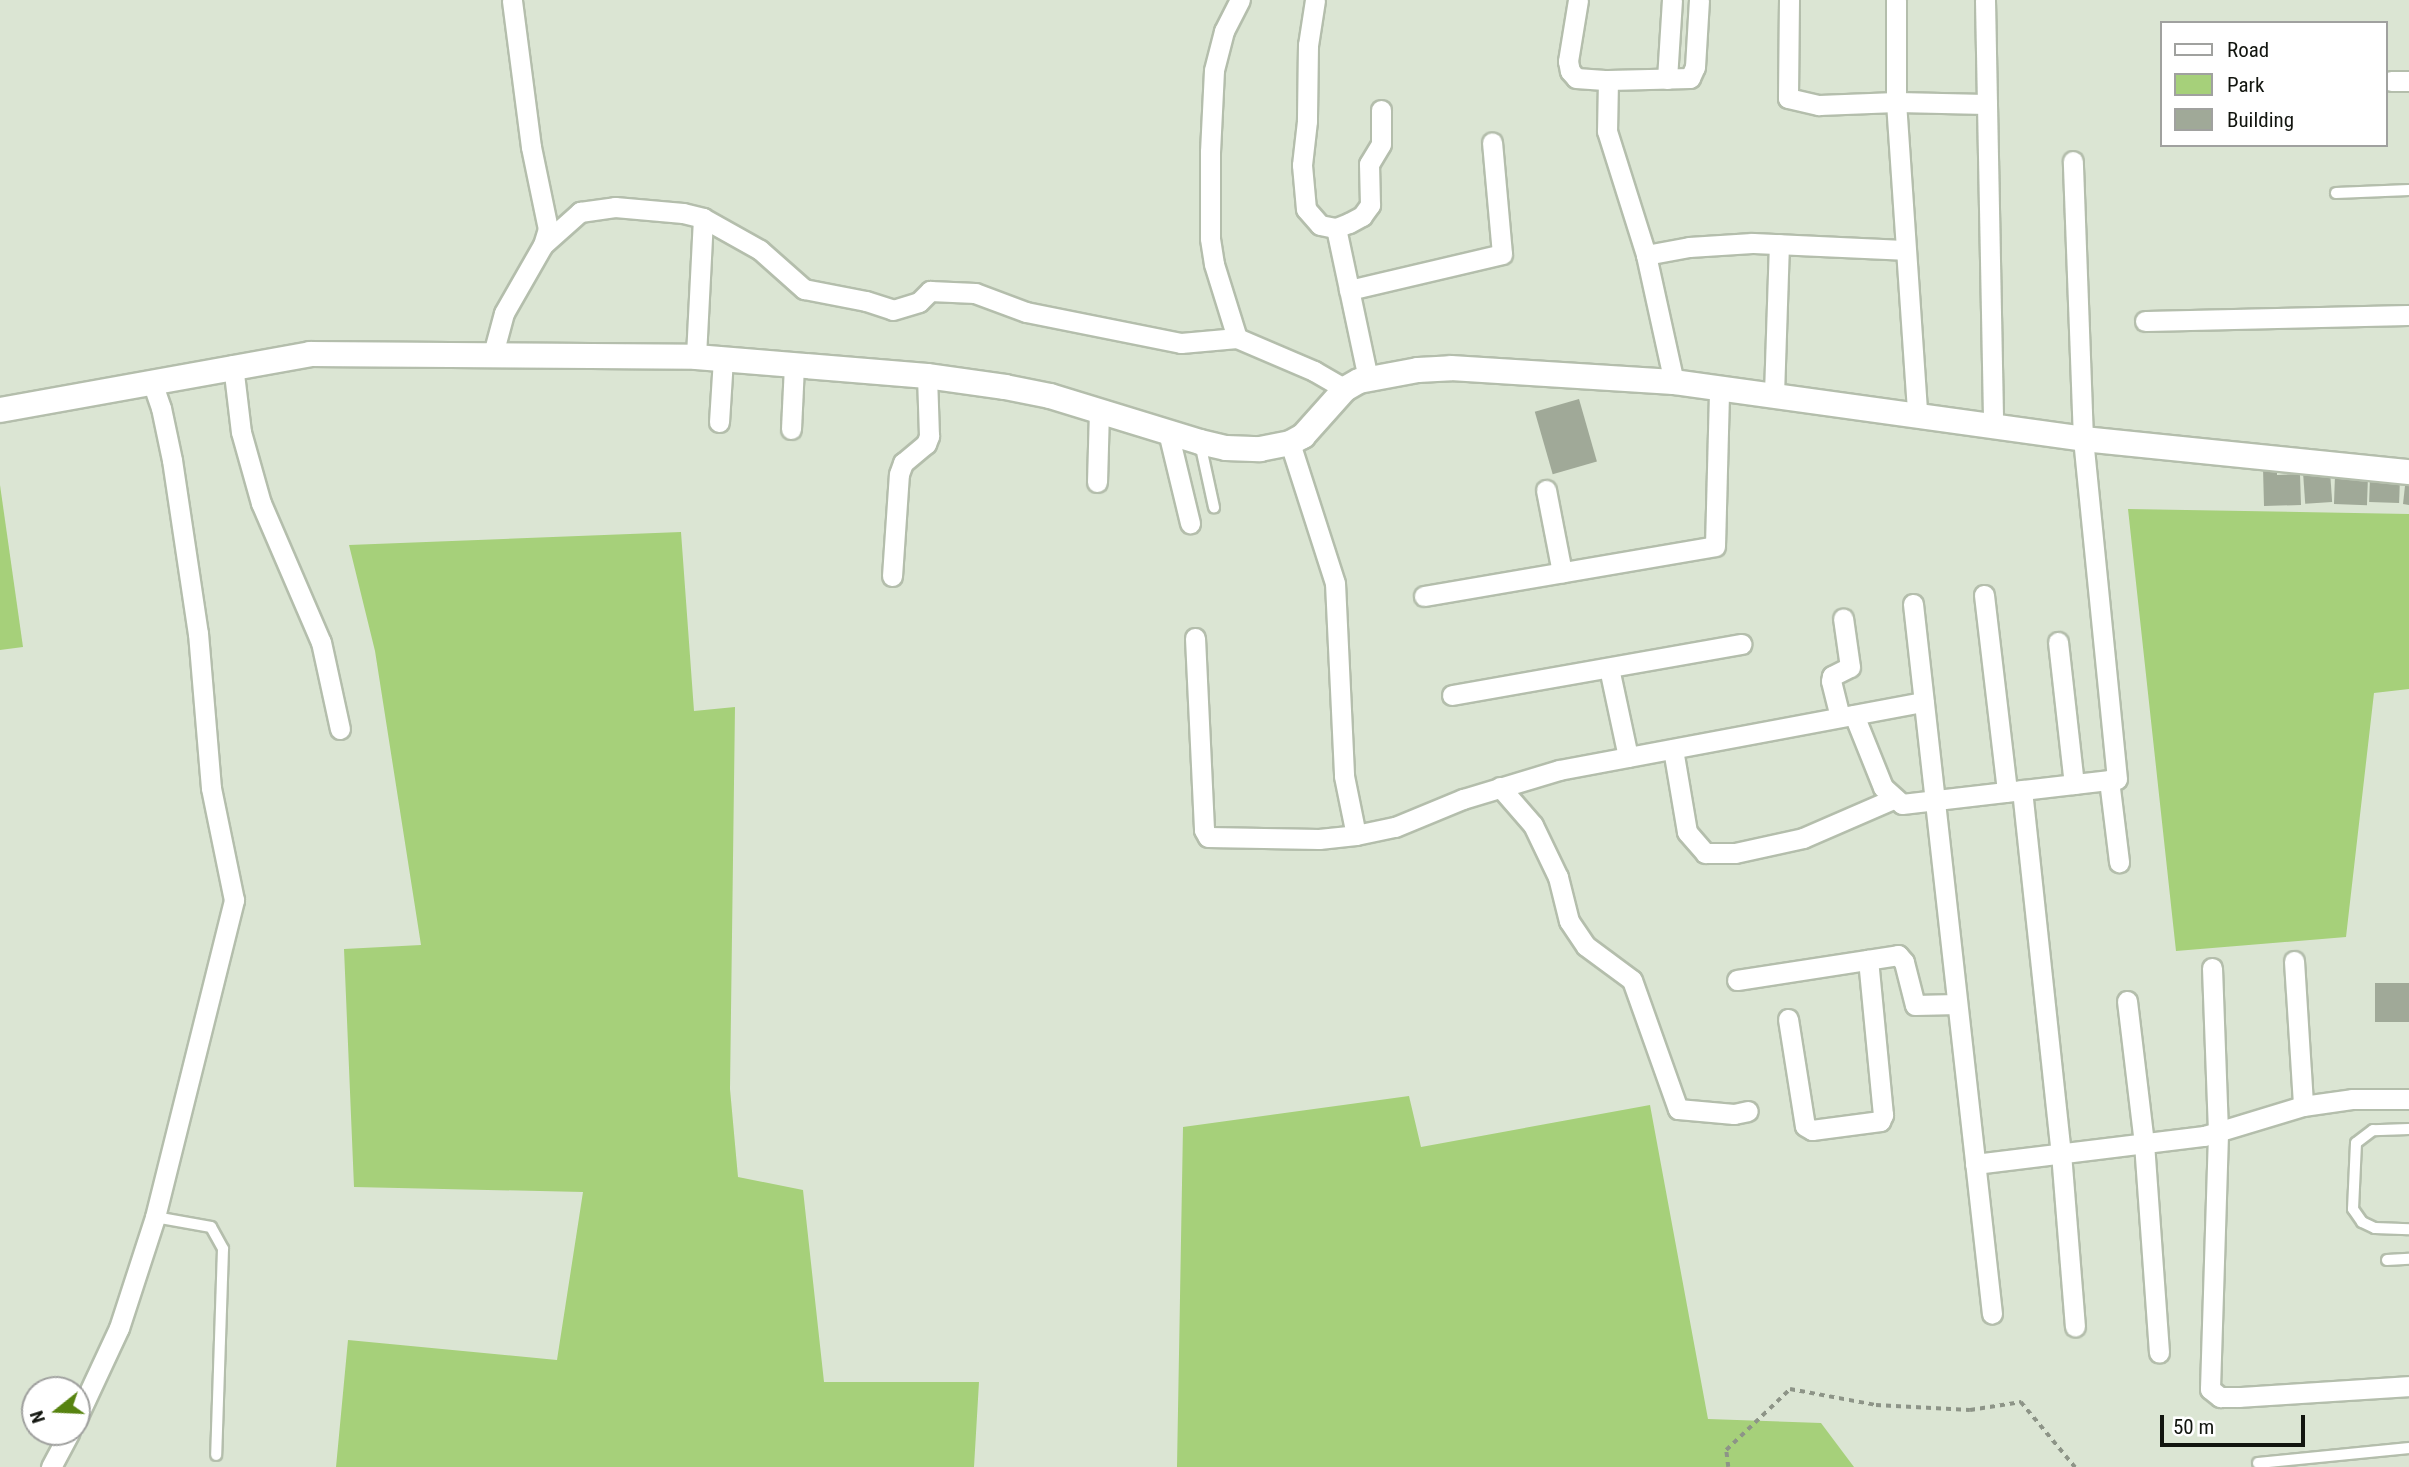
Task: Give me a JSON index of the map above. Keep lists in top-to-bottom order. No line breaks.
{"legend":["Road","Park","Building"],"scale_bar":"50 m","north":"left"}
